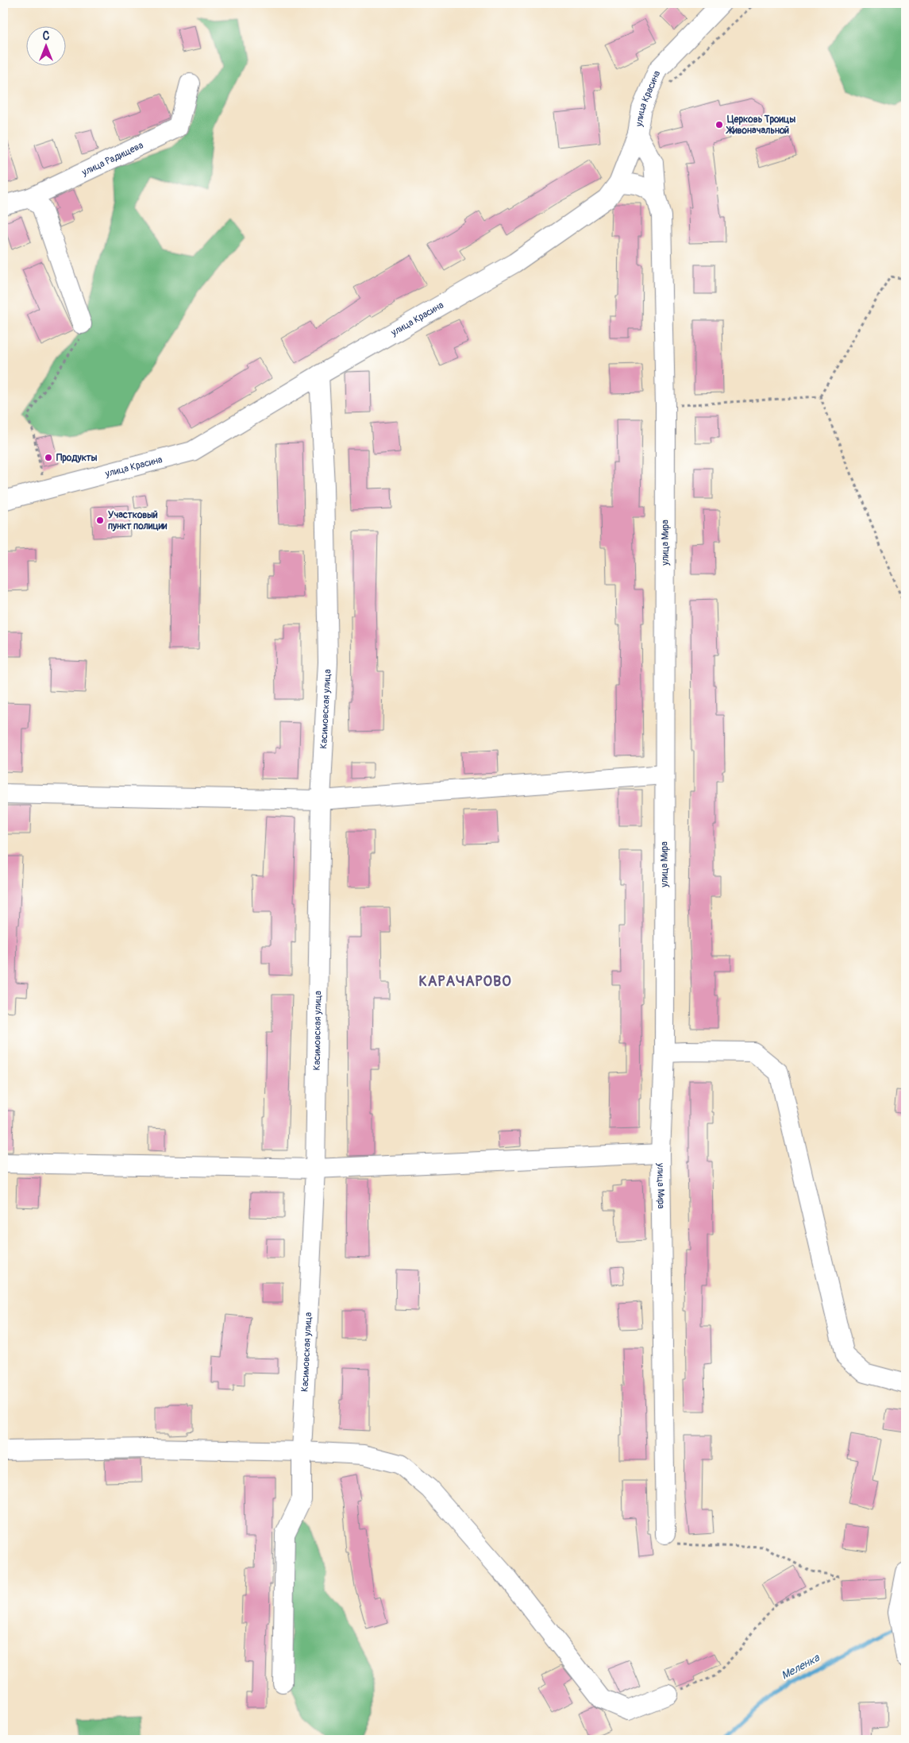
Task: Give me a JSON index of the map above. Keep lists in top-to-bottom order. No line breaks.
{"streets":{"street":["улица Красина","улица Радищева","улица Мира","Касимовская улица"]},"crossings":[["улица Красина","улица Мира"],["улица Красина","Касимовская улица"]],"districts":["КАРАЧАРОВО"],"water":["Меленка"],"places":["Церковь Троицы Живоначальной","Продукты","Участковый пункт полиции"],"north":"top"}
